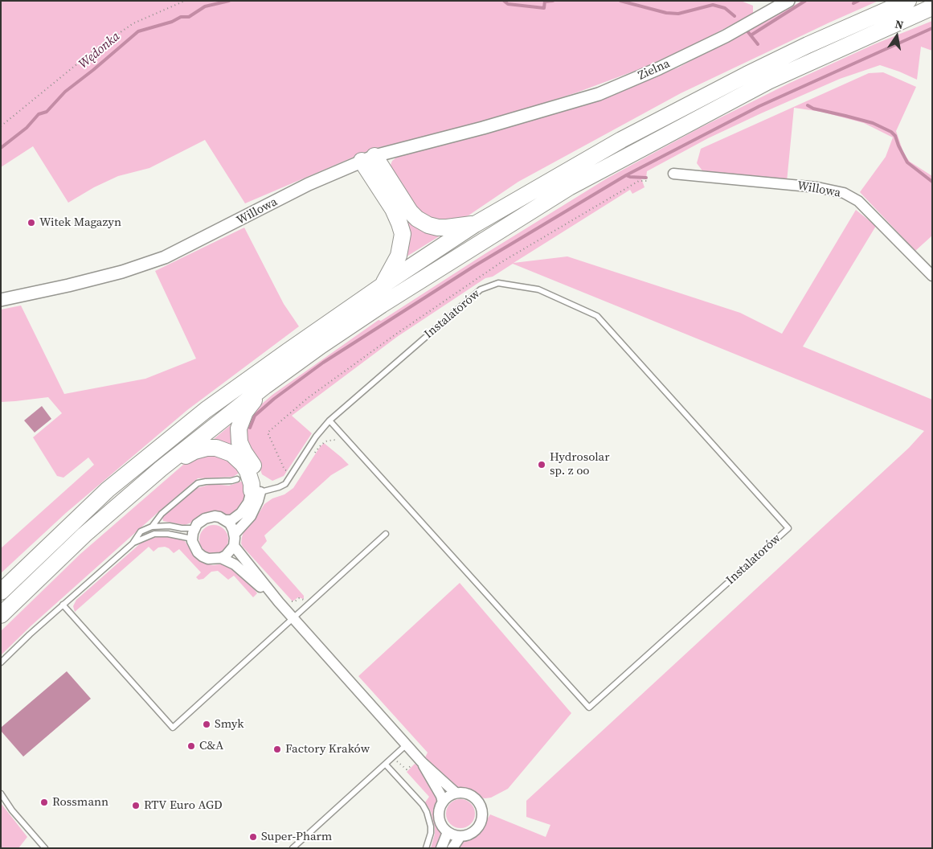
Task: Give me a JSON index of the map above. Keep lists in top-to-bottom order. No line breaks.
{"streets":{"street":["Zielna","Willowa"],"lane":["Instalatorów"]},"crossings":[["Zielna","Willowa"]],"water":["Wędonka"],"places":["Witek Magazyn","Hydrosolar sp. z oo","Smyk","C&A","Factory Kraków","Rossmann","RTV Euro AGD","Super-Pharm"],"north":"top"}
